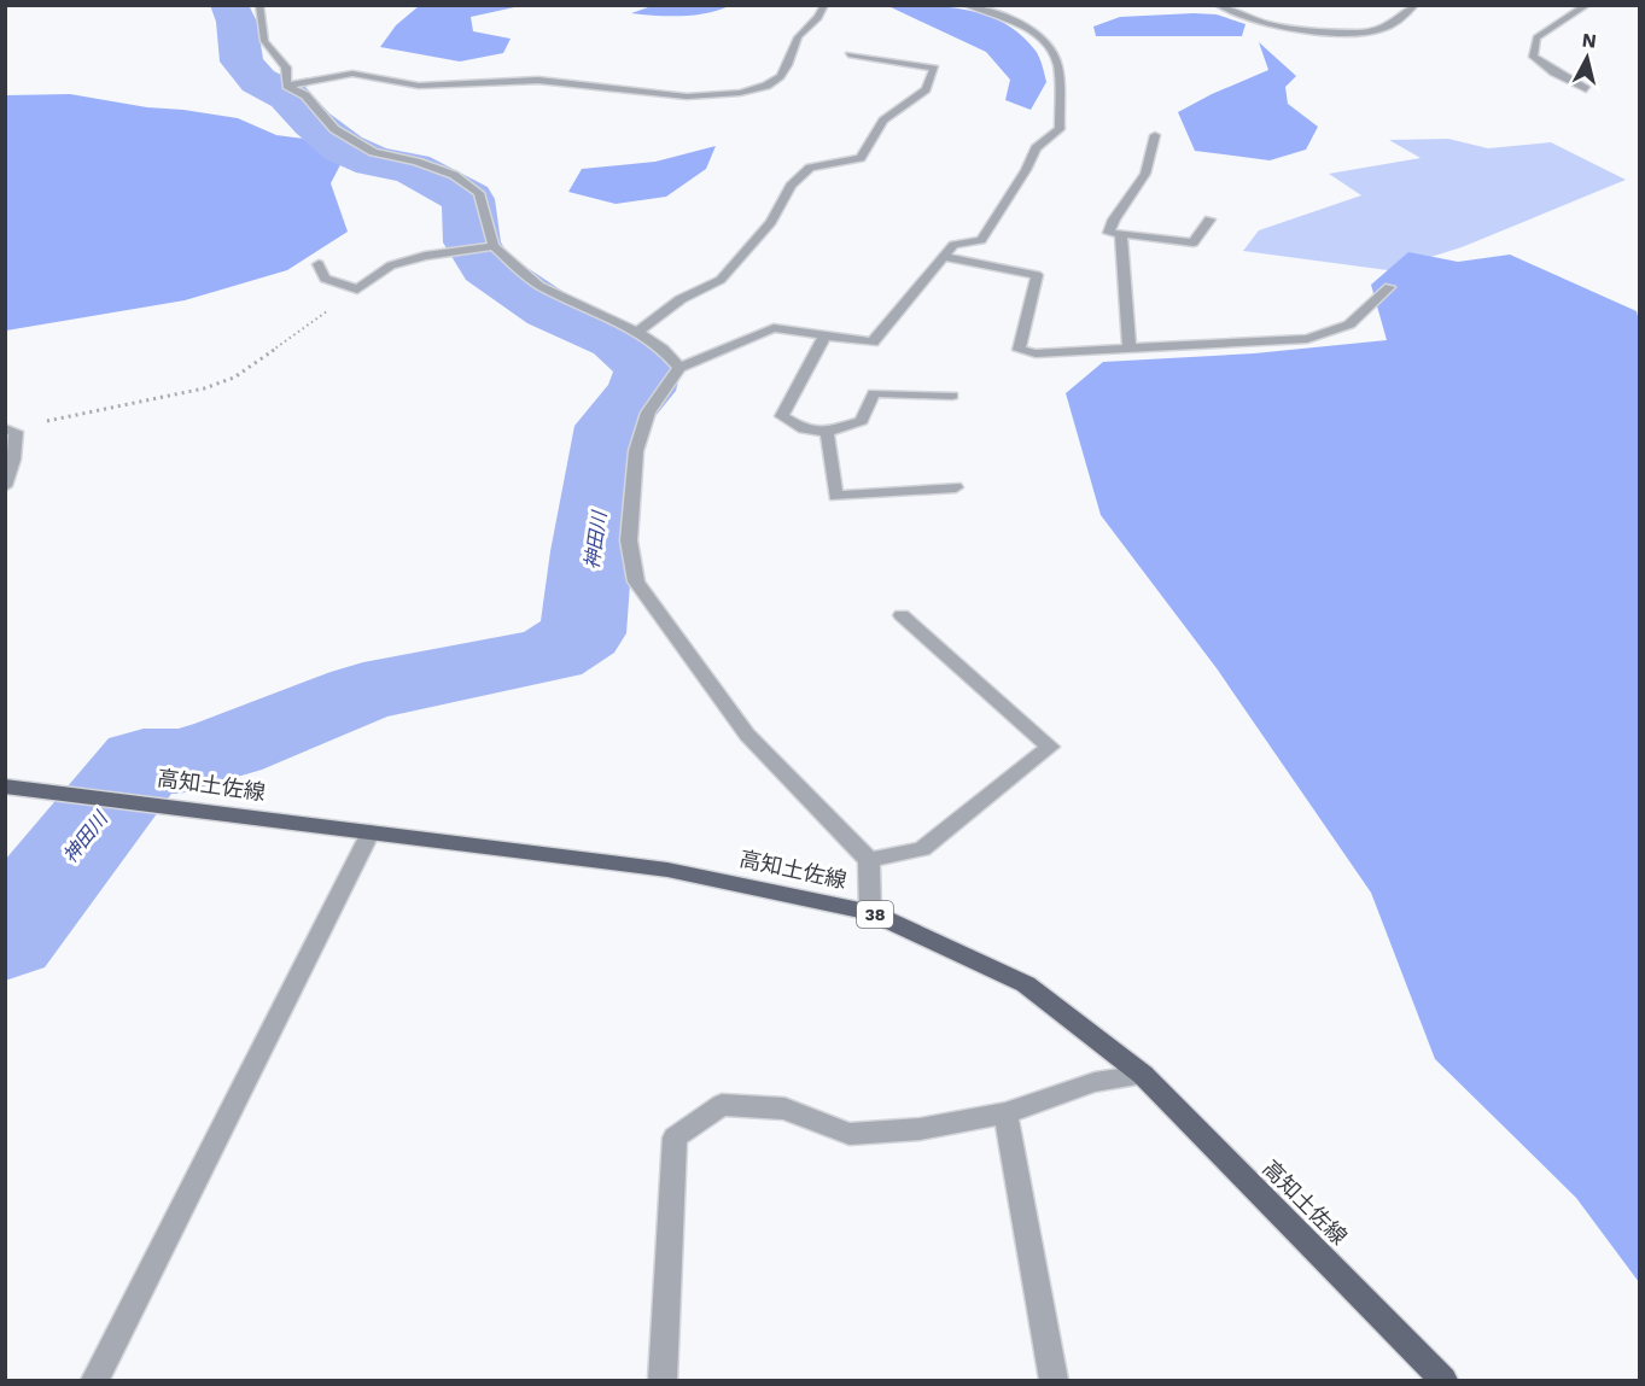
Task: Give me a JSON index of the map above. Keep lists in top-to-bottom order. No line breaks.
{"streets":{"main road":["高知土佐線","38"]},"water":["神田川"],"north":"top"}
